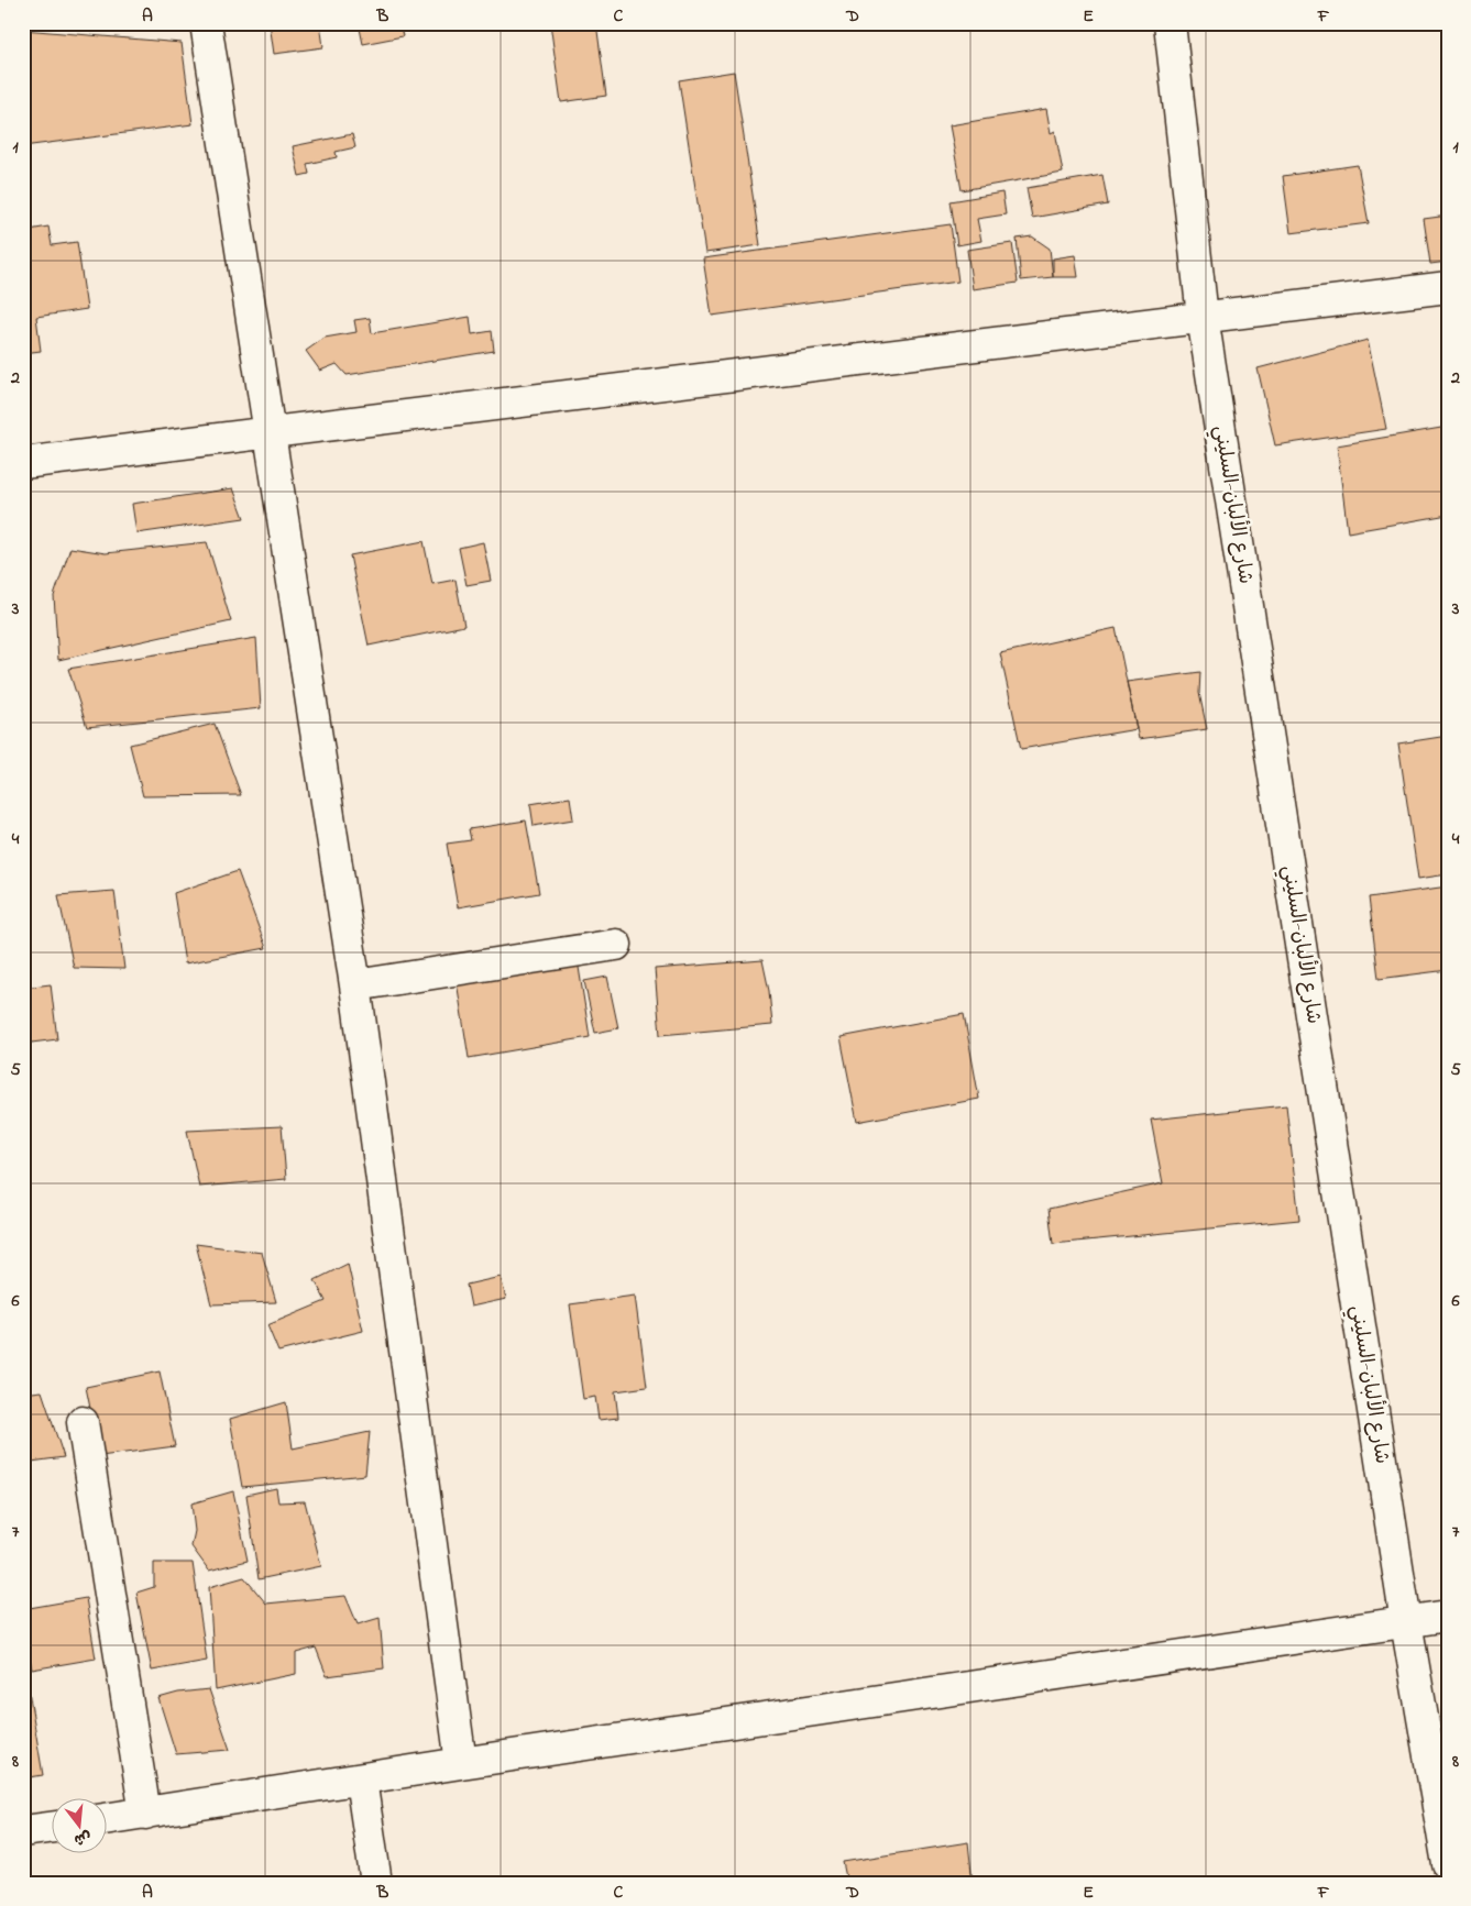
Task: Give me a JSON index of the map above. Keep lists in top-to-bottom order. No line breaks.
{"streets":{"street":["شارع الألبان-السليني"]},"north":"bottom","grid":{"columns":["A","B","C","D","E","F"],"rows":["1","2","3","4","5","6","7","8"]}}
